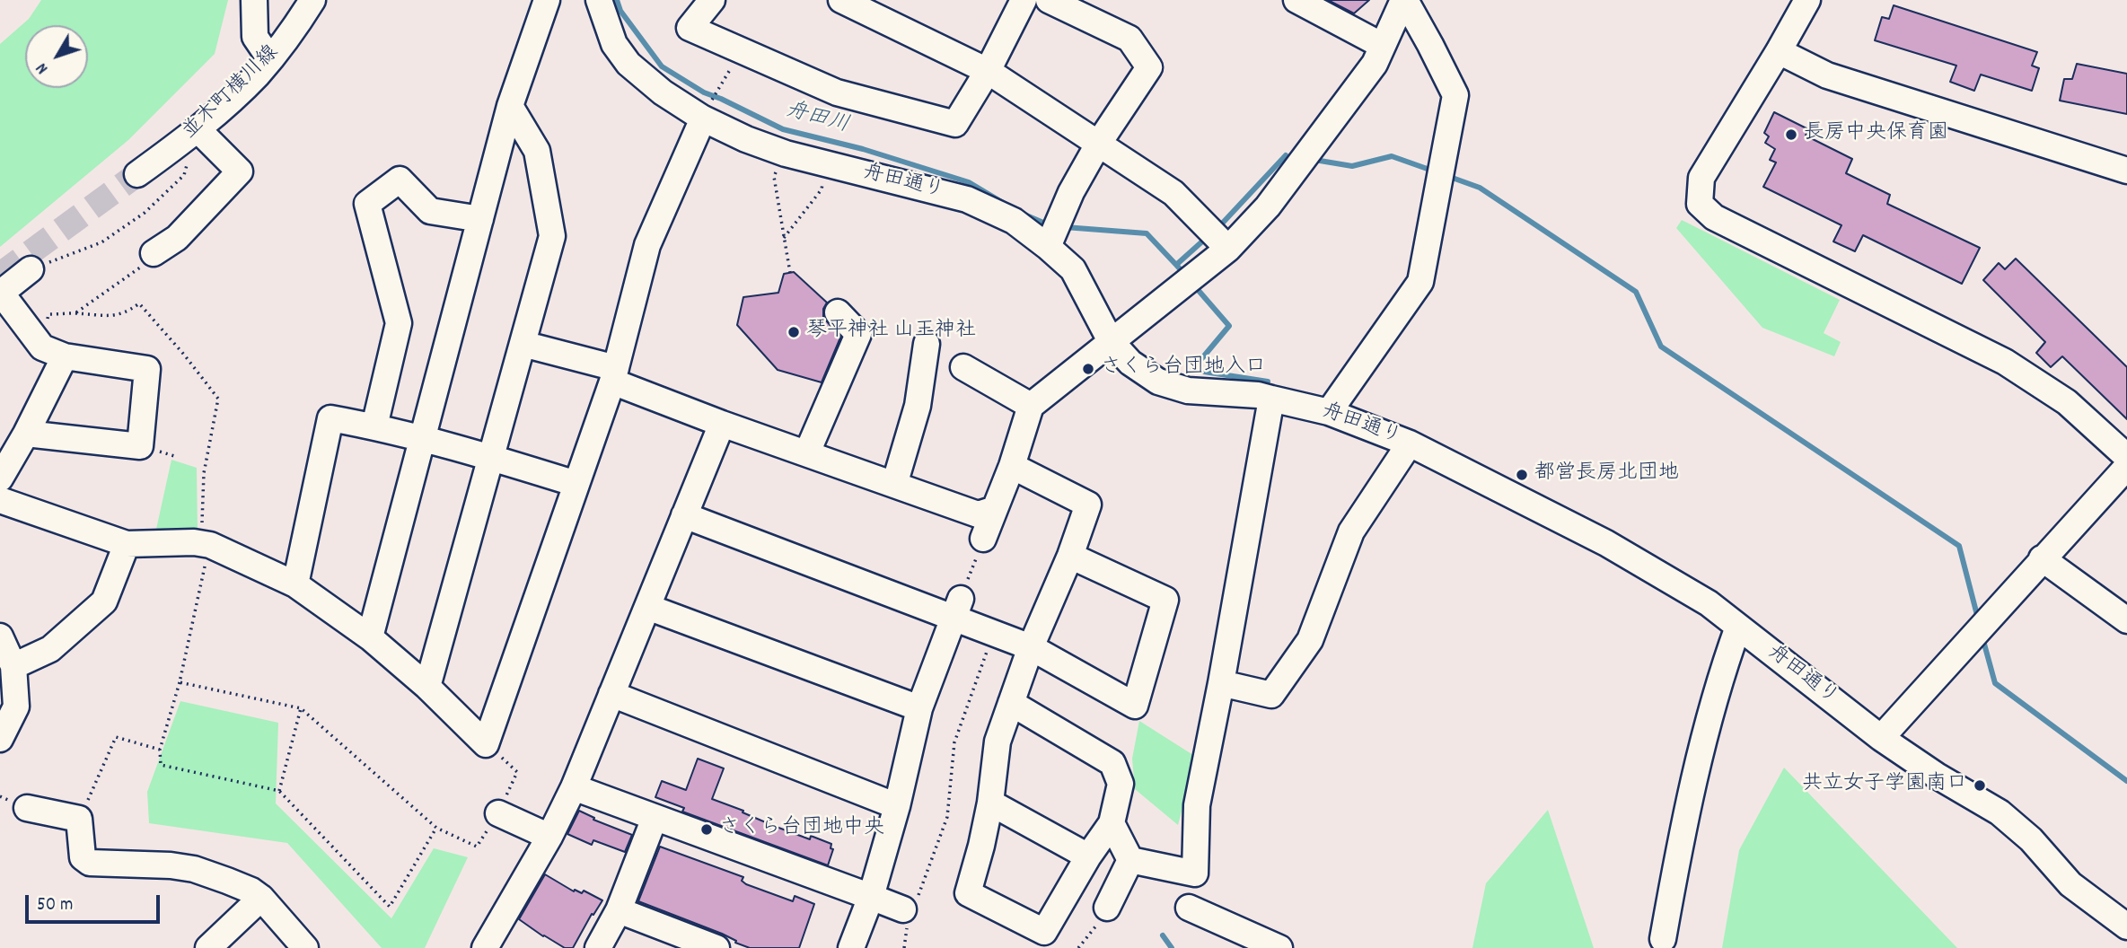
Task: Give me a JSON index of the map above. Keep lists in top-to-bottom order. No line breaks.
{"streets":{"street":["並木町横川線","舟田通り"]},"water":["舟田川"],"places":["長房中央保育園","琴平神社 山王神社","さくら台団地入口","都営長房北団地","共立女子学園南口","さくら台団地中央"],"scale_bar":"50 m","north":"bottom left"}
